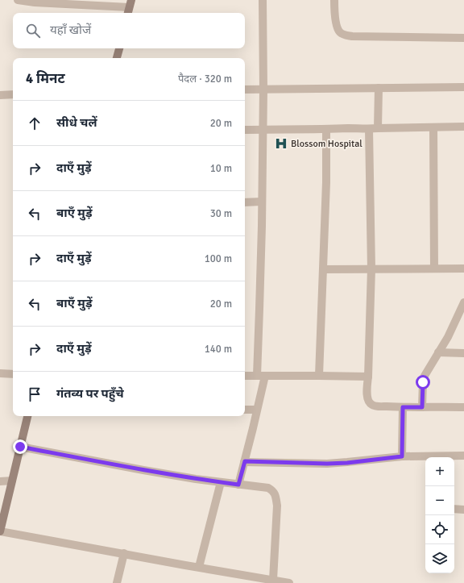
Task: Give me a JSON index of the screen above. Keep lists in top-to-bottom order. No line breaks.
{"places":{"hospital":["Blossom Hospital"]},"page":{"search":"यहाँ खोजें","heading":["4 मिनट","पैदल · 320 m"],"list":[["सीधे चलें","20 m"],["दाएँ मुड़ें","10 m"],["बाएँ मुड़ें","30 m"],["दाएँ मुड़ें","100 m"],["बाएँ मुड़ें","20 m"],["दाएँ मुड़ें","140 m"],"गंतव्य पर पहुँचे"],"map_buttons":["+","−"]}}
